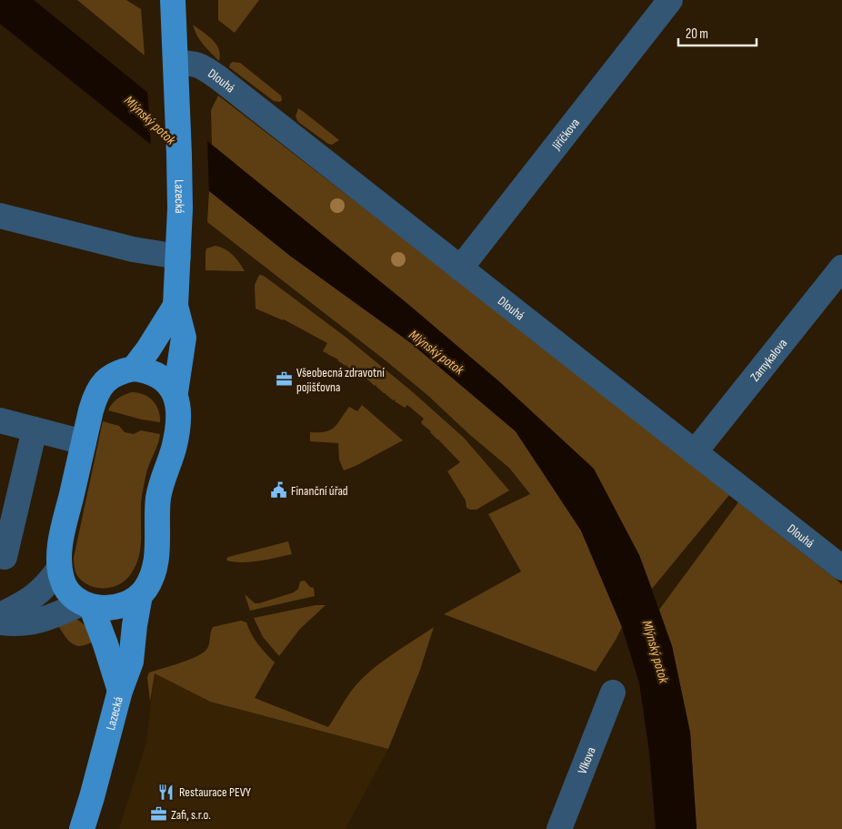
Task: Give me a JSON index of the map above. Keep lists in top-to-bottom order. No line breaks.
{"streets":{"main road":["Lazecká"],"street":["Dlouhá","Jiříčkova","Zamykalova","Vlkova"]},"crossings":[["Dlouhá","Jiříčkova"],["Dlouhá","Lazecká"],["Dlouhá","Zamykalova"]],"water":["Mlýnský potok"],"places":{"office":["Všeobecná zdravotní pojišťovna","Zafi, s.r.o."],"public building":["Finanční úřad"],"restaurant":["Restaurace PEVY"]},"scale_bar":"20 m"}
